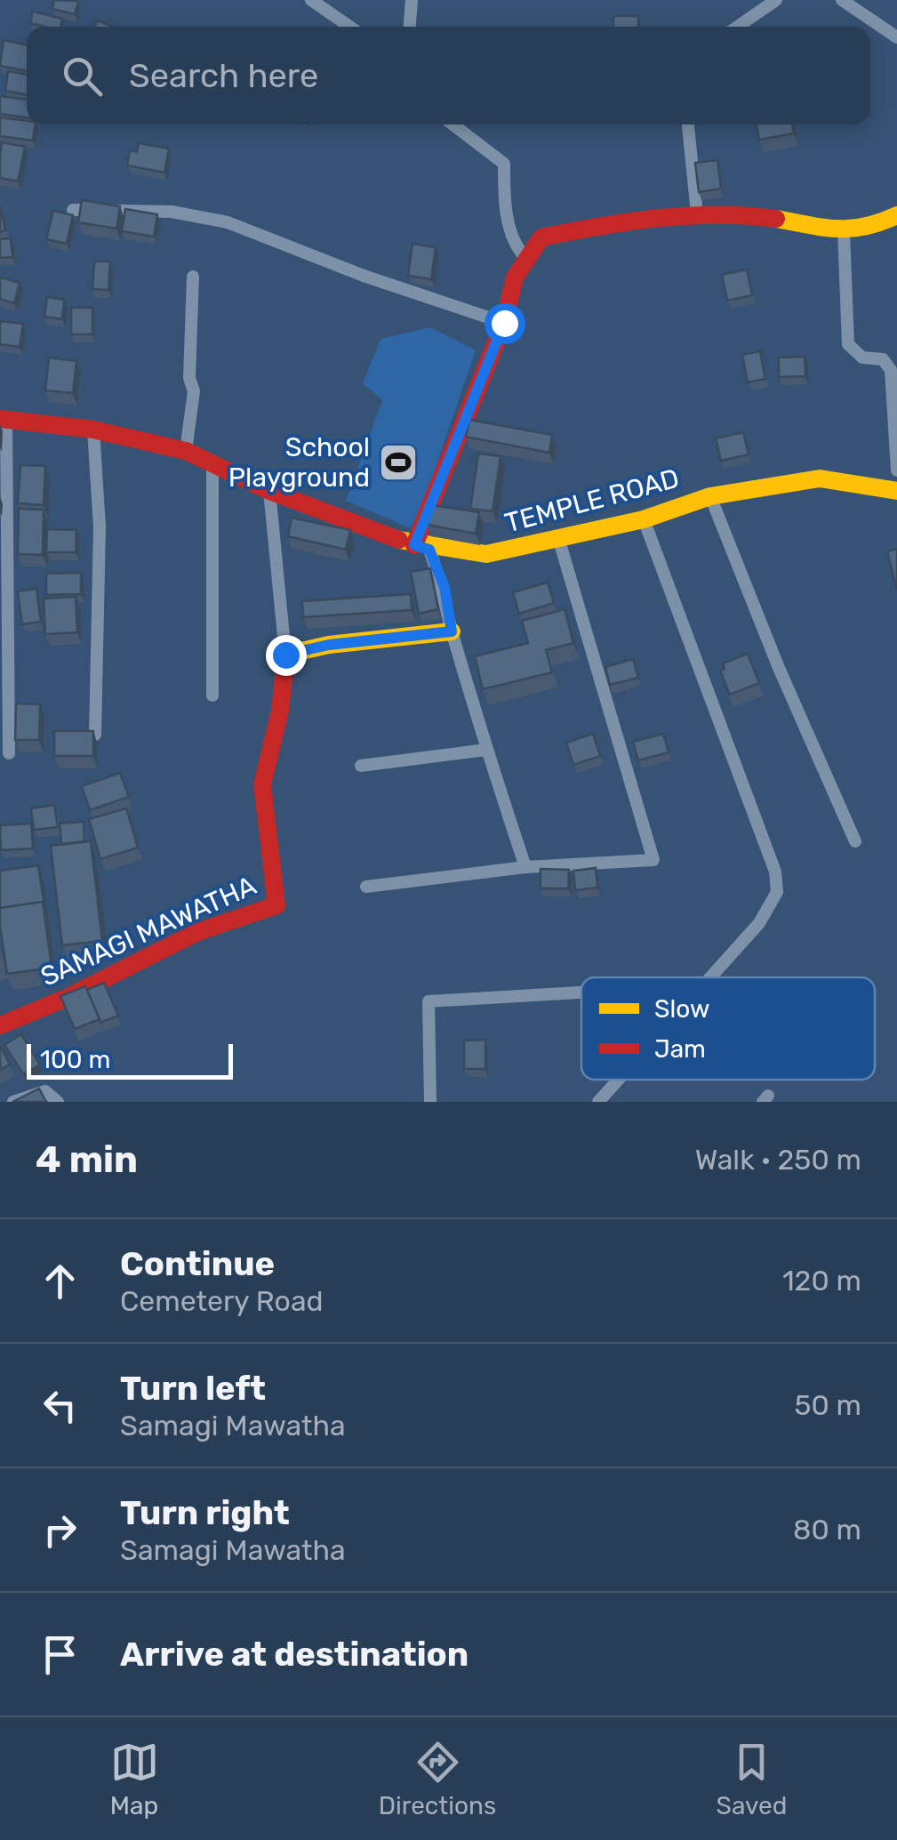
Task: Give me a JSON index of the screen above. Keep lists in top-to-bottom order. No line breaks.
{"streets":{"street":["TEMPLE ROAD","SAMAGI MAWATHA"]},"places":{"sports":["School Playground"]},"legend":["Slow","Jam"],"scale_bar":"100 m","page":{"search":"Search here","scale":"100 m","heading":["4 min","Walk · 250 m"],"list":[["Continue","Cemetery Road","120 m"],["Turn left","Samagi Mawatha","50 m"],["Turn right","Samagi Mawatha","80 m"],"Arrive at destination"],"nav":["Map","Directions","Saved"]}}
